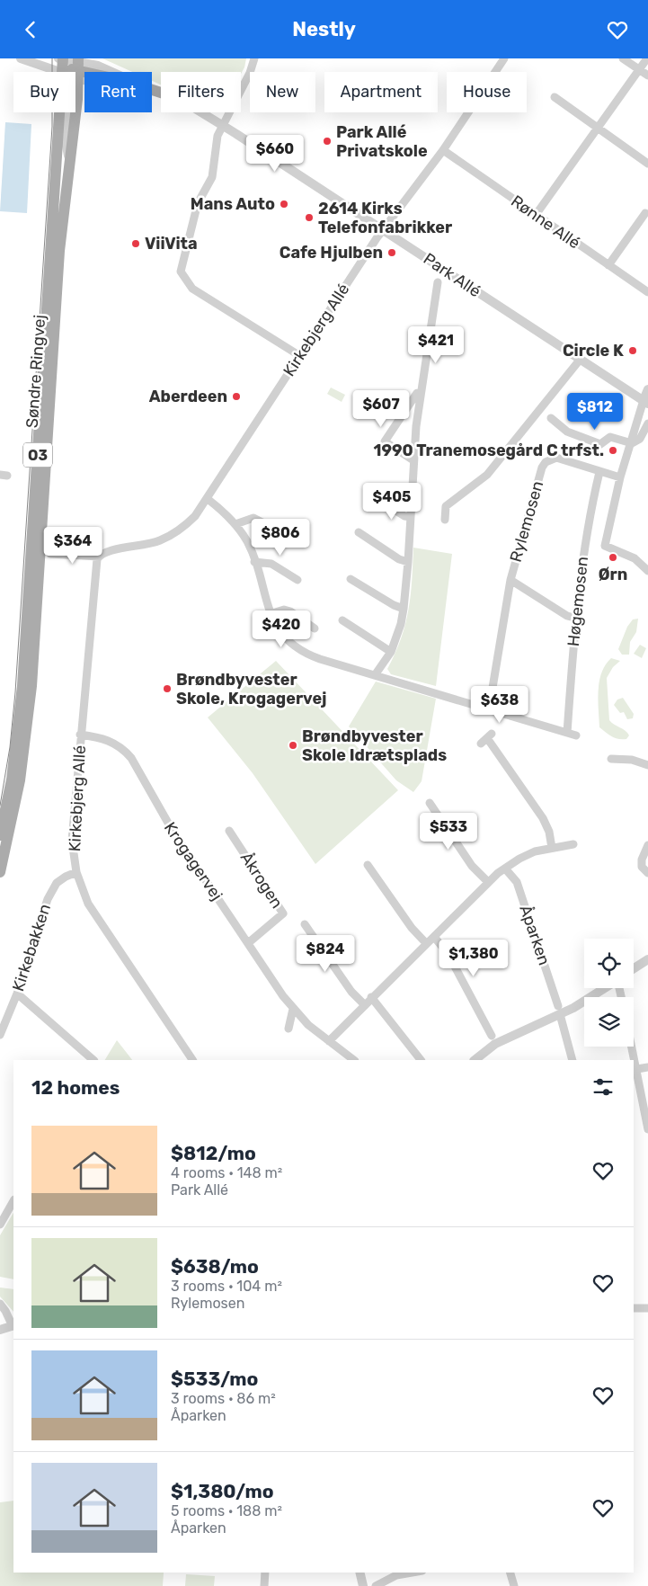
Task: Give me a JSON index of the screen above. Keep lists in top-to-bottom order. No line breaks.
{"streets":{"main road":["Søndre Ringvej","O3"],"street":["Rønne Allé","Park Allé","Kirkebjerg Allé","Rylemosen","Høgemosen","Krogagervej","Åkrogen","Åparken","Kirkebakken"]},"crossings":[["Rønne Allé","Kirkebjerg Allé"],["Park Allé","Kirkebjerg Allé"],["Kirkebjerg Allé","Krogagervej"],["Kirkebjerg Allé","Kirkebakken"],["Rylemosen","Høgemosen"],["Krogagervej","Åkrogen"]],"places":["Park Allé Privatskole","Mans Auto","2614 Kirks Telefonfabrikker","ViiVita","Cafe Hjulben","Circle K","Aberdeen","1990 Tranemosegård C trfst.","Ørn","Brøndbyvester Skole, Krogagervej","Brøndbyvester Skole Idrætsplads"],"page":{"header":"Nestly","chip":["Buy","Rent","Filters","New","Apartment","House"],"price":["$660","$421","$607","$812","$405","$806","$364","$420","$638","$533","$824","$1,380"],"heading":"12 homes","list":[{"name":"$812/mo","note":"4 rooms · 148 m² · Park Allé"},{"name":"$638/mo","note":"3 rooms · 104 m² · Rylemosen"},{"name":"$533/mo","note":"3 rooms · 86 m² · Åparken"},{"name":"$1,380/mo","note":"5 rooms · 188 m² · Åparken"}]}}
